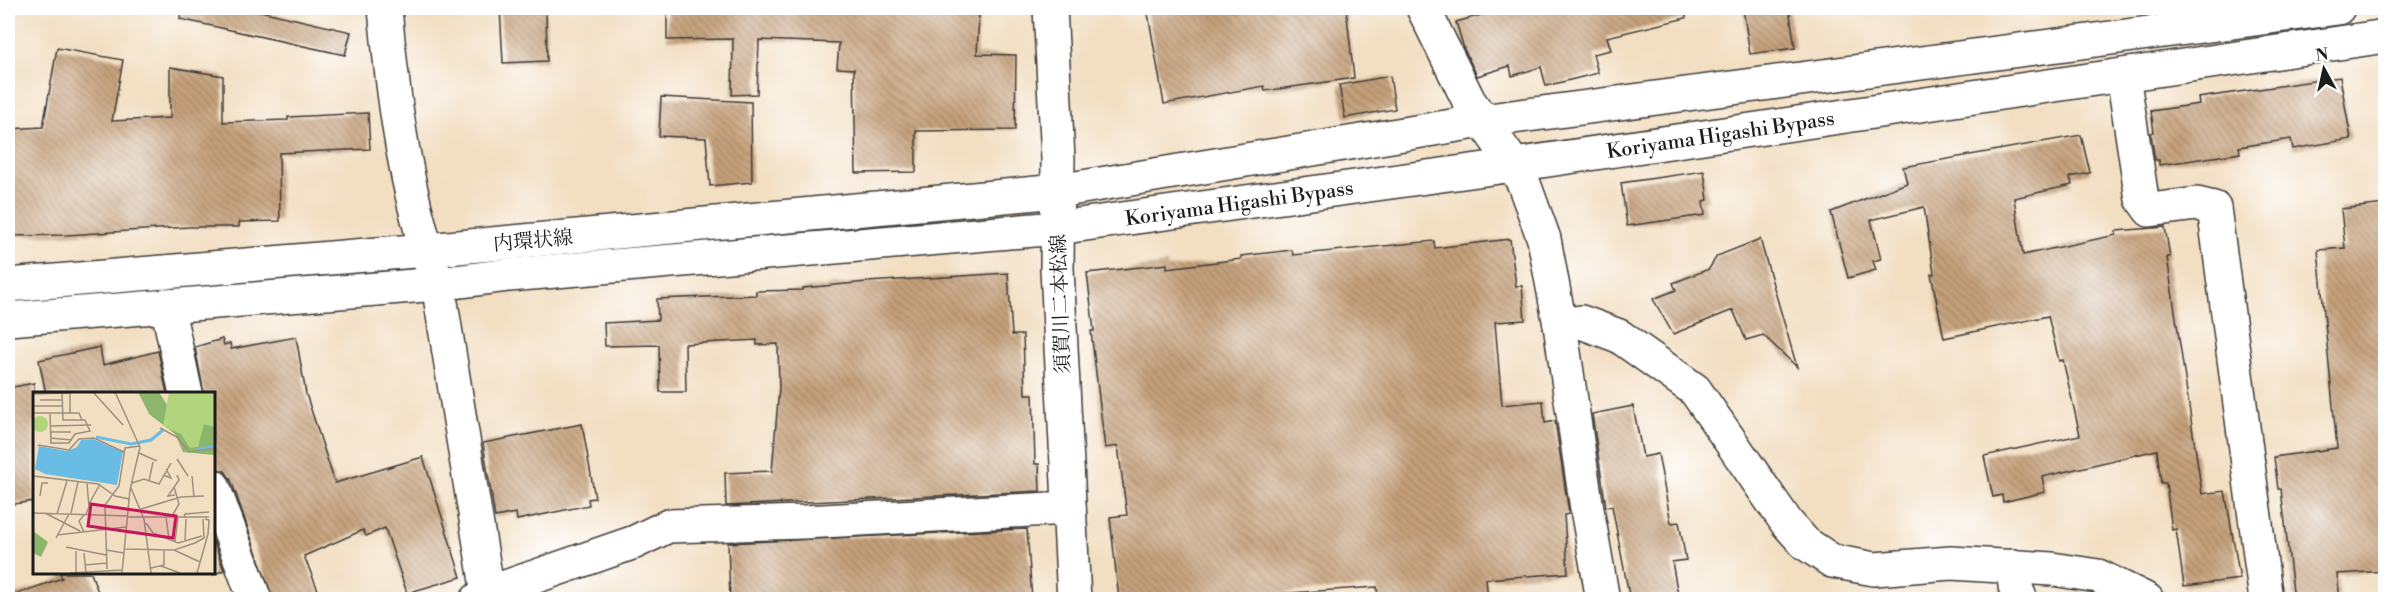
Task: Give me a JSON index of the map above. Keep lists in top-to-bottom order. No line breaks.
{"streets":{"street":["Koriyama Higashi Bypass","内環状線","須賀川二本松線"]},"crossings":[["Koriyama Higashi Bypass","内環状線"],["Koriyama Higashi Bypass","須賀川二本松線"],["内環状線","須賀川二本松線"]],"north":"top"}
